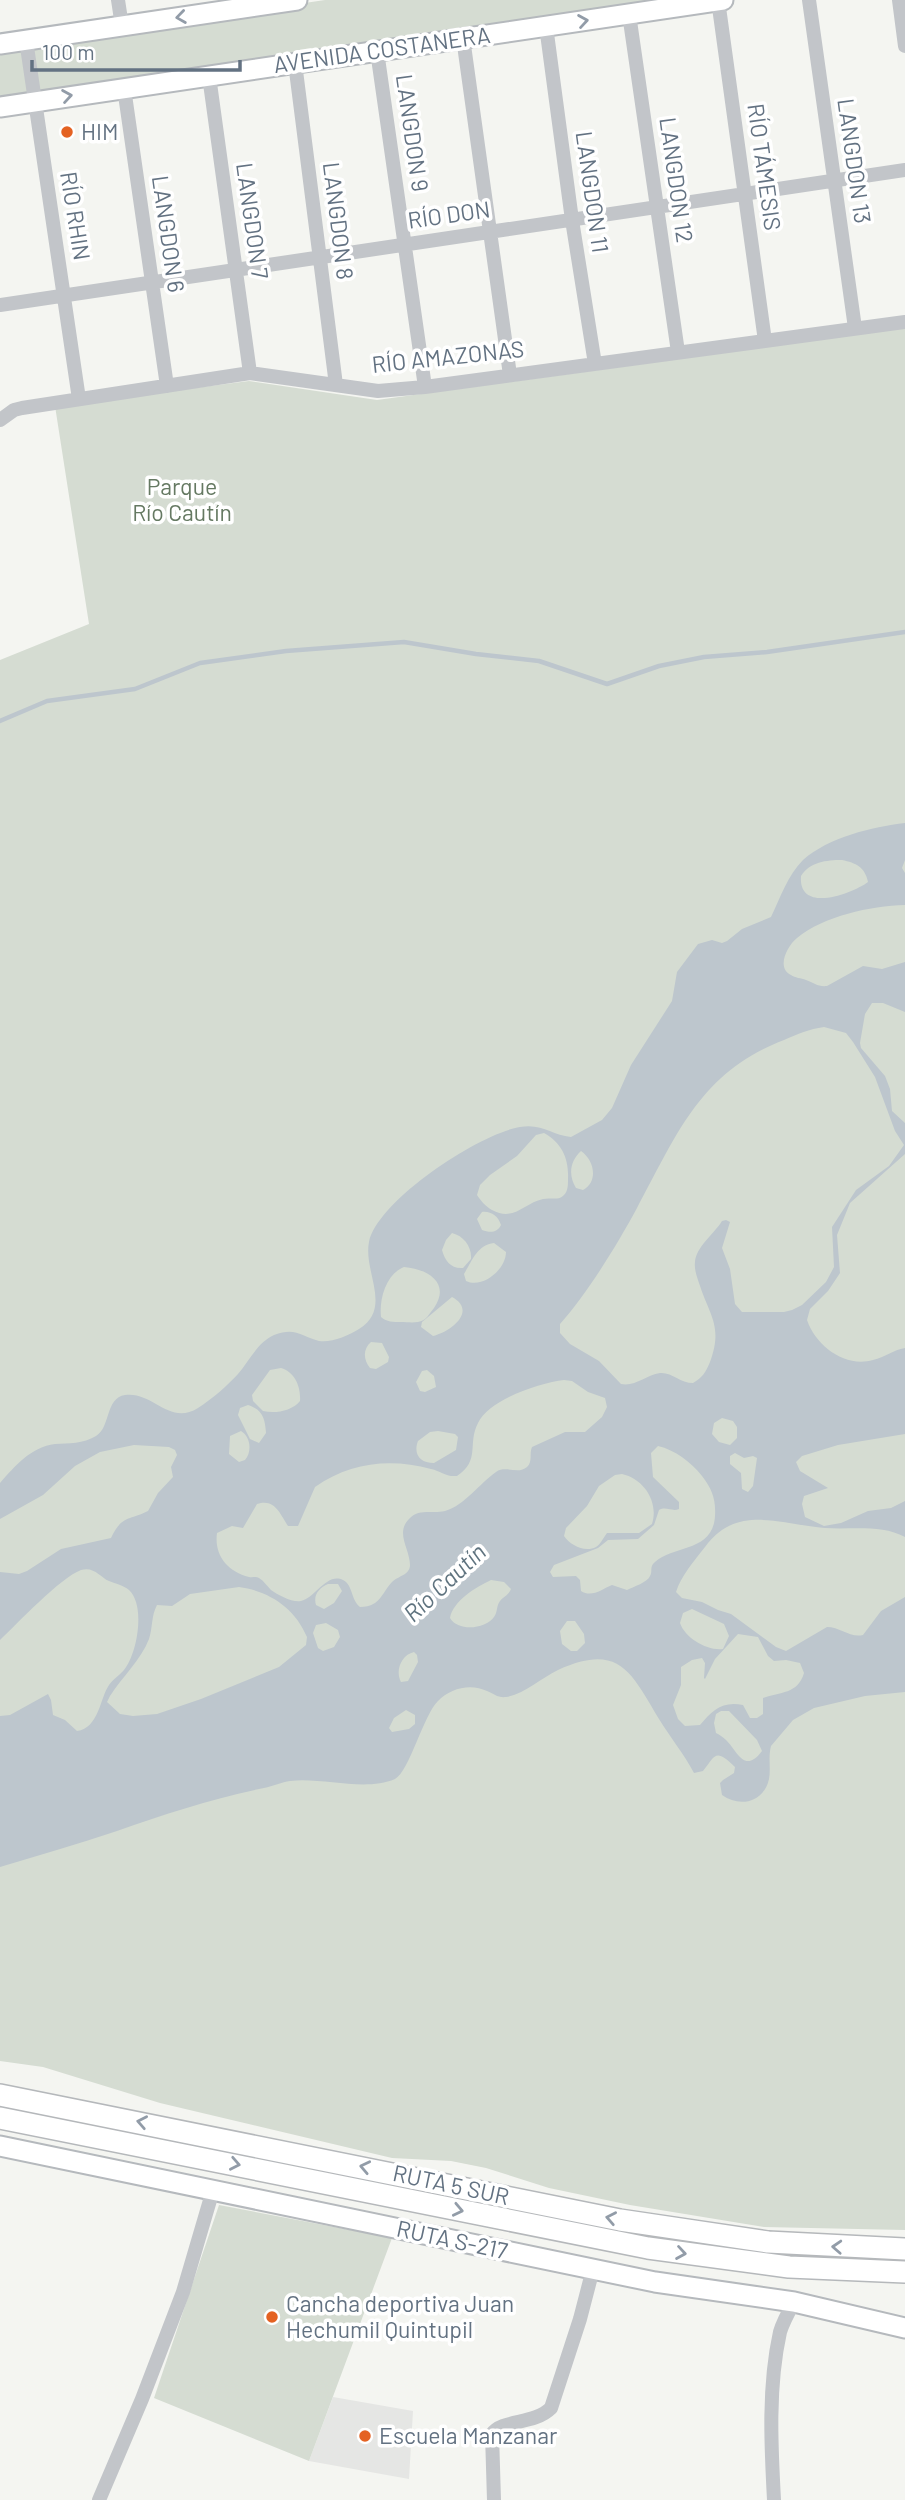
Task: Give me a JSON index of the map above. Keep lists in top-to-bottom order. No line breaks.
{"streets":{"highway":["RUTA 5 SUR"],"main road":["AVENIDA COSTANERA","RUTA S-217"],"street":["LANGDON 9","LANGDON 13","RÍO TÁMESIS","LANGDON 12","LANGDON 11","RÍO DON","RÍO RHIN","LANGDON 7","LANGDON 8","LANGDON 6","RÍO AMAZONAS"]},"crossings":[["AVENIDA COSTANERA","LANGDON 9"],["AVENIDA COSTANERA","RÍO TÁMESIS"],["AVENIDA COSTANERA","LANGDON 12"],["AVENIDA COSTANERA","LANGDON 11"],["AVENIDA COSTANERA","RÍO RHIN"],["AVENIDA COSTANERA","LANGDON 7"],["AVENIDA COSTANERA","LANGDON 8"],["AVENIDA COSTANERA","LANGDON 6"],["LANGDON 9","RÍO DON"],["LANGDON 9","RÍO AMAZONAS"],["LANGDON 13","RÍO DON"],["LANGDON 13","RÍO AMAZONAS"],["RÍO TÁMESIS","RÍO DON"],["RÍO TÁMESIS","RÍO AMAZONAS"],["LANGDON 12","RÍO DON"],["LANGDON 12","RÍO AMAZONAS"],["LANGDON 11","RÍO DON"],["LANGDON 11","RÍO AMAZONAS"],["RÍO DON","RÍO RHIN"],["RÍO DON","LANGDON 7"],["RÍO DON","LANGDON 8"],["RÍO DON","LANGDON 6"],["RÍO RHIN","RÍO AMAZONAS"],["LANGDON 7","RÍO AMAZONAS"],["LANGDON 8","RÍO AMAZONAS"],["LANGDON 6","RÍO AMAZONAS"]],"water":["Río Cautín"],"parks":["Parque Río Cautín"],"places":["HIM","Cancha deportiva Juan Hechumil Quintupil","Escuela Manzanar"],"scale_bar":"100 m"}
